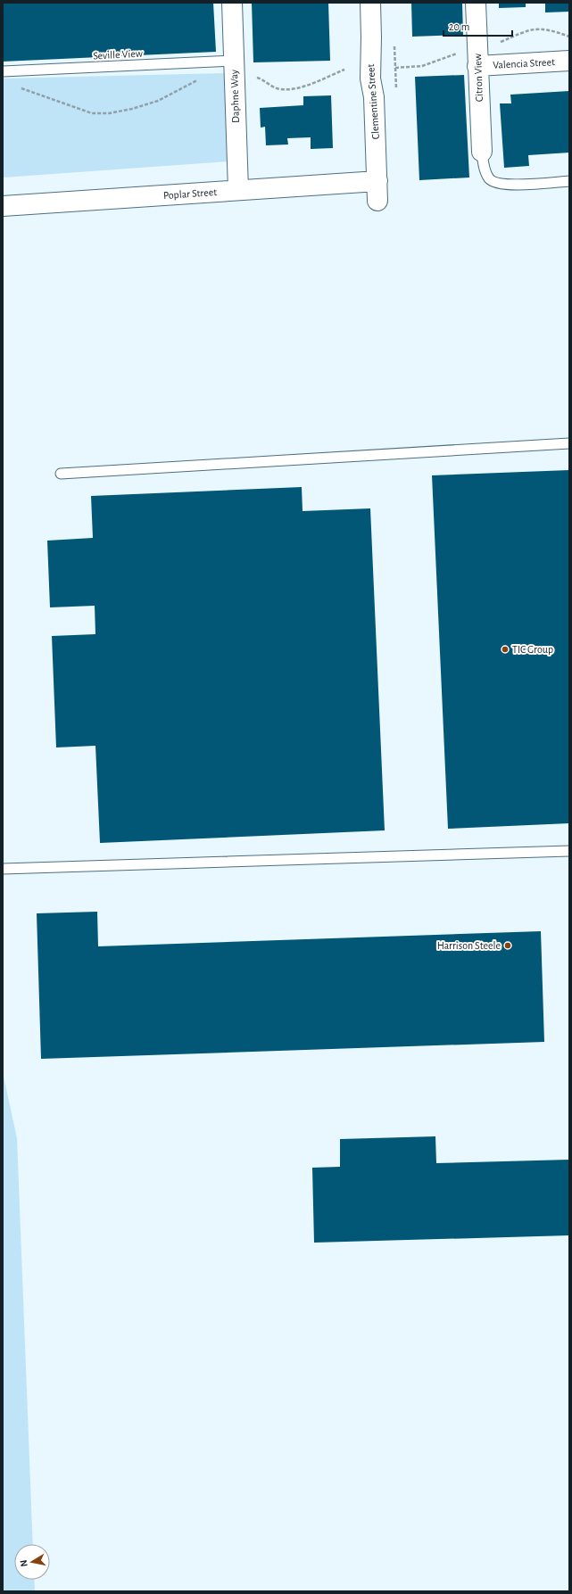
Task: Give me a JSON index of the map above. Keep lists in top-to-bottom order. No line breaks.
{"streets":{"street":["Valencia Street","Citron View","Daphne Way","Clementine Street","Poplar Street"],"lane":["Seville View"]},"crossings":[["Seville View","Daphne Way"],["Valencia Street","Citron View"],["Daphne Way","Poplar Street"],["Clementine Street","Poplar Street"]],"places":["TIC Group","Harrison Steele"],"scale_bar":"20 m","north":"left"}
